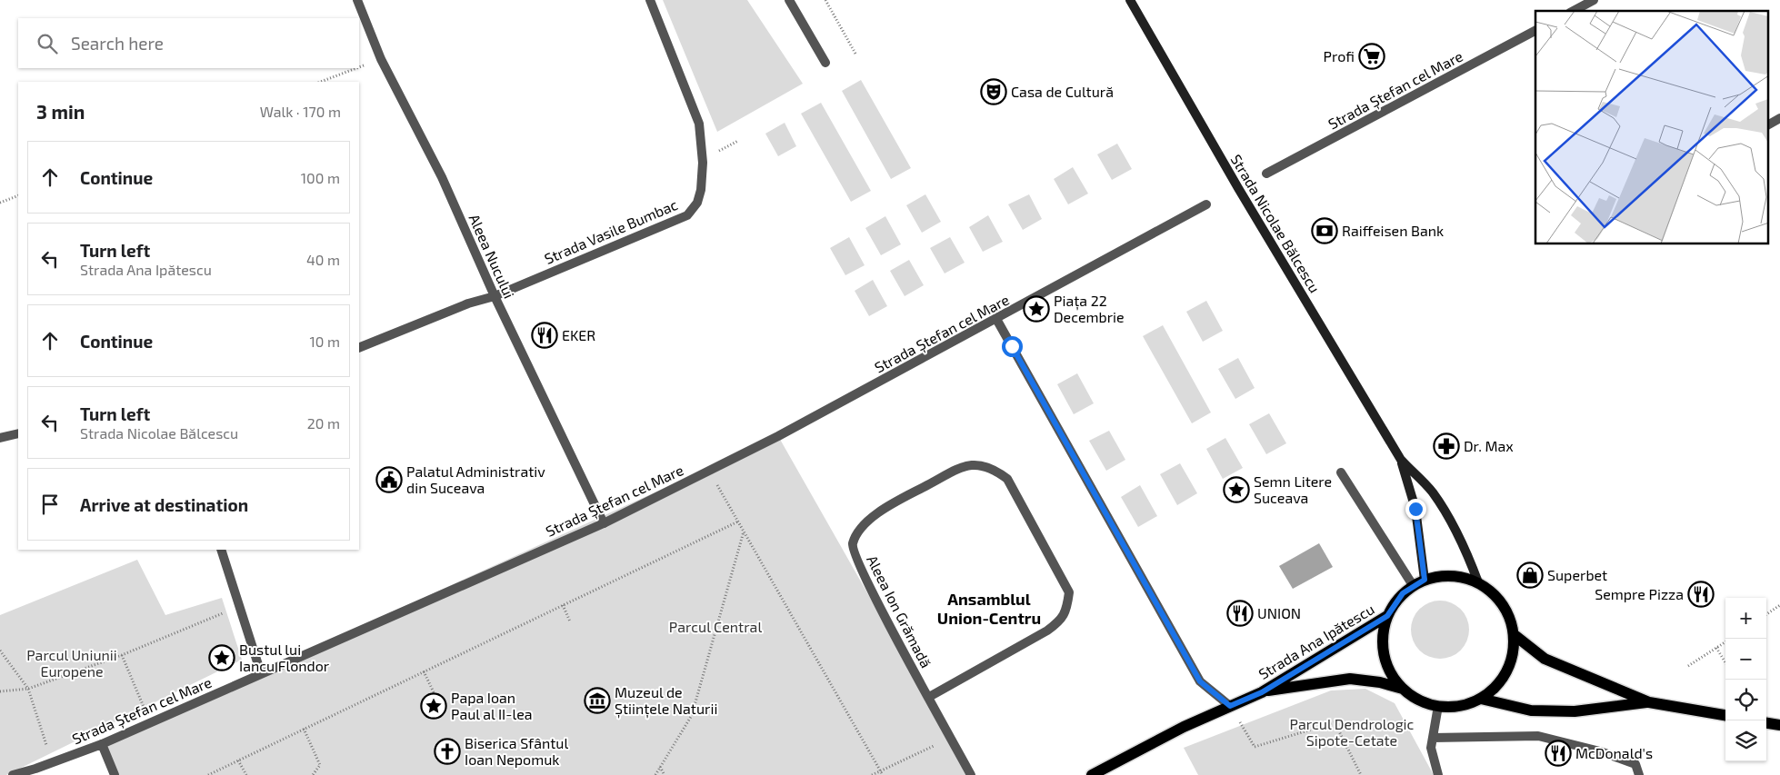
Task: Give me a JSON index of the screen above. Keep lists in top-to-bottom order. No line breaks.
{"streets":{"main road":["Strada Nicolae Bălcescu","Strada Ana Ipătescu"],"street":["Strada Ștefan cel Mare","Strada Vasile Bumbac","Aleea Nucului","Aleea Ion Grămadă"]},"crossings":[["Strada Ștefan cel Mare","Aleea Nucului"],["Strada Nicolae Bălcescu","Strada Ana Ipătescu"],["Strada Vasile Bumbac","Aleea Nucului"]],"districts":["Ansamblul Union-Centru"],"parks":["Parcul Central","Parcul Uniunii Europene","Parcul Dendrologic Sipote-Cetate"],"places":{"supermarket":["Profi"],"theatre":["Casa de Cultură"],"bank":["Raiffeisen Bank"],"place":["Piața 22 Decembrie","Semn Litere Suceava","Bustul lui Iancu Flondor","Papa Ioan Paul al II-lea"],"restaurant":["EKER","Sempre Pizza","UNION","McDonald's"],"pharmacy":["Dr. Max"],"public building":["Palatul Administrativ din Suceava"],"shop":["Superbet"],"museum":["Muzeul de Științele Naturii"],"church":["Biserica Sfântul Ioan Nepomuk"]},"page":{"search":"Search here","heading":["3 min","Walk · 170 m"],"list":[["Continue","100 m"],["Turn left","Strada Ana Ipătescu","40 m"],["Continue","10 m"],["Turn left","Strada Nicolae Bălcescu","20 m"],"Arrive at destination"],"map_buttons":["+","−"]}}
